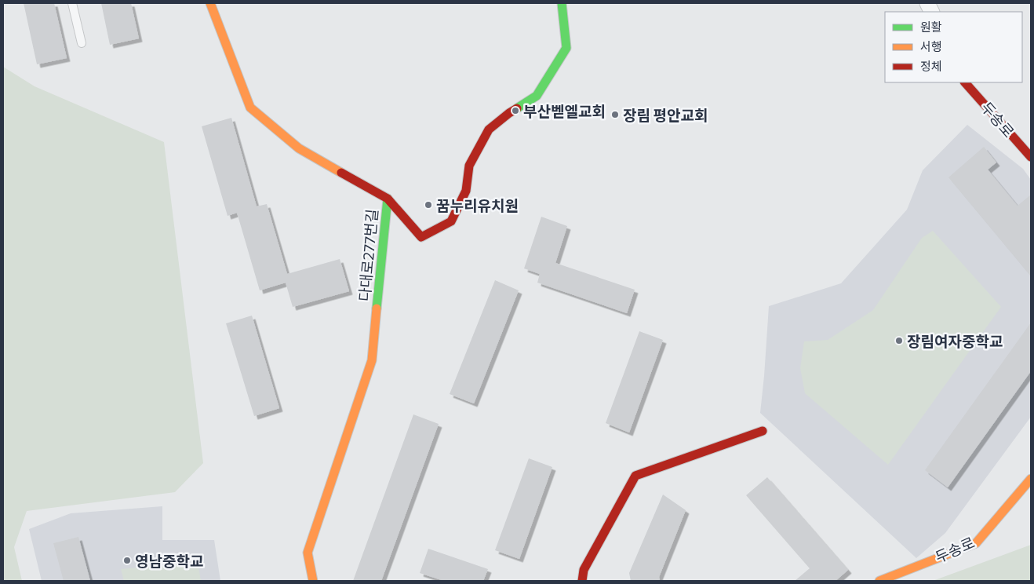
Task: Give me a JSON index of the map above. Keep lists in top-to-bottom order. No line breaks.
{"streets":{"street":["두송로","다대로277번길"]},"places":["부산벧엘교회","장림 평안교회","꿈누리유치원","장림여자중학교","영남중학교"],"legend":["원활","서행","정체"]}
